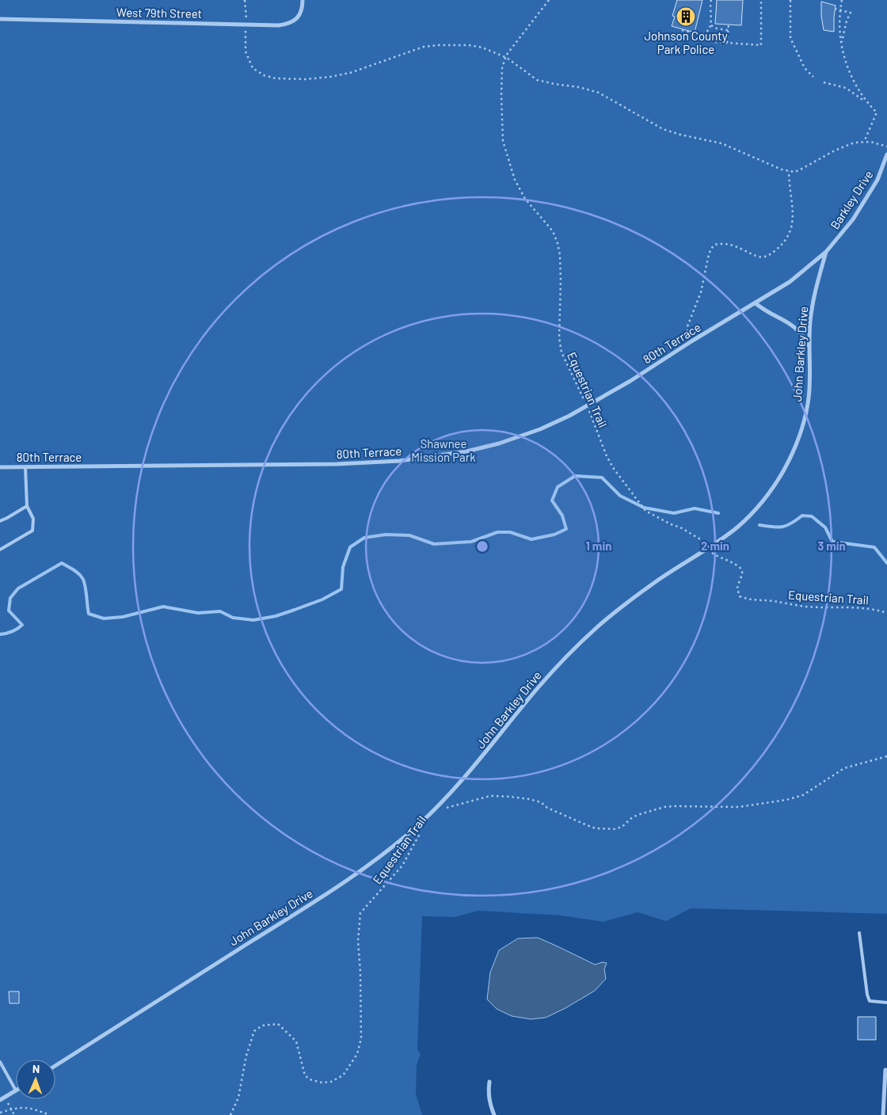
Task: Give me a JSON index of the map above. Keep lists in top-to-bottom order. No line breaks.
{"streets":{"street":["West 79th Street","Barkley Drive","80th Terrace","John Barkley Drive"],"path":["Equestrian Trail"]},"crossings":[["Barkley Drive","80th Terrace"],["Barkley Drive","John Barkley Drive"],["80th Terrace","John Barkley Drive"],["80th Terrace","Equestrian Trail"],["John Barkley Drive","Equestrian Trail"]],"parks":["Shawnee Mission Park"],"places":{"building":["Johnson County Park Police"]},"north":"top","rings":["1 min","2 min","3 min"]}
